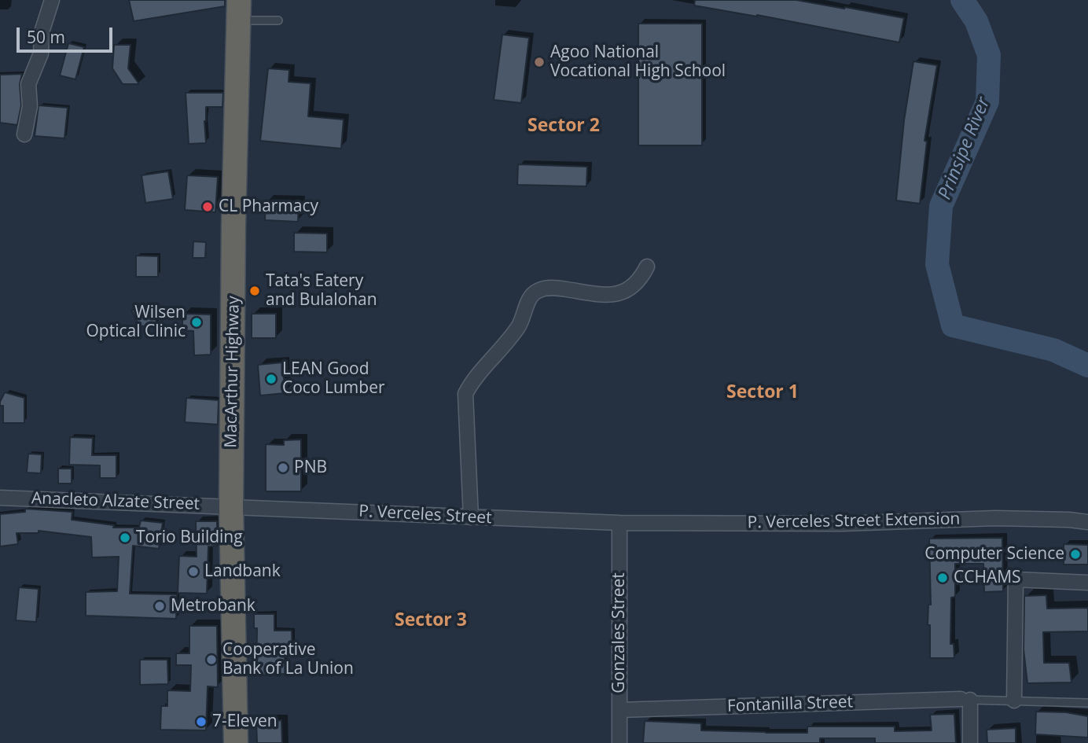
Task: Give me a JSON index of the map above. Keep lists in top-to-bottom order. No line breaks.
{"streets":{"highway":["MacArthur Highway"],"street":["Anacleto Alzate Street","P. Verceles Street","P. Verceles Street Extension","Gonzales Street","Fontanilla Street"]},"crossings":[["MacArthur Highway","Anacleto Alzate Street"],["MacArthur Highway","P. Verceles Street"],["Anacleto Alzate Street","P. Verceles Street"],["P. Verceles Street","P. Verceles Street Extension"],["P. Verceles Street","Gonzales Street"],["P. Verceles Street Extension","Gonzales Street"],["Gonzales Street","Fontanilla Street"]],"districts":["Sector 2","Sector 1","Sector 3"],"water":["Prinsipe River"],"places":["Agoo National Vocational High School","CL Pharmacy","Tata's Eatery and Bulalohan","Wilsen Optical Clinic","LEAN Good Coco Lumber","PNB","Torio Building","Computer Science","Landbank","CCHAMS","Metrobank","Cooperative Bank of La Union","7-Eleven"],"scale_bar":"50 m"}
